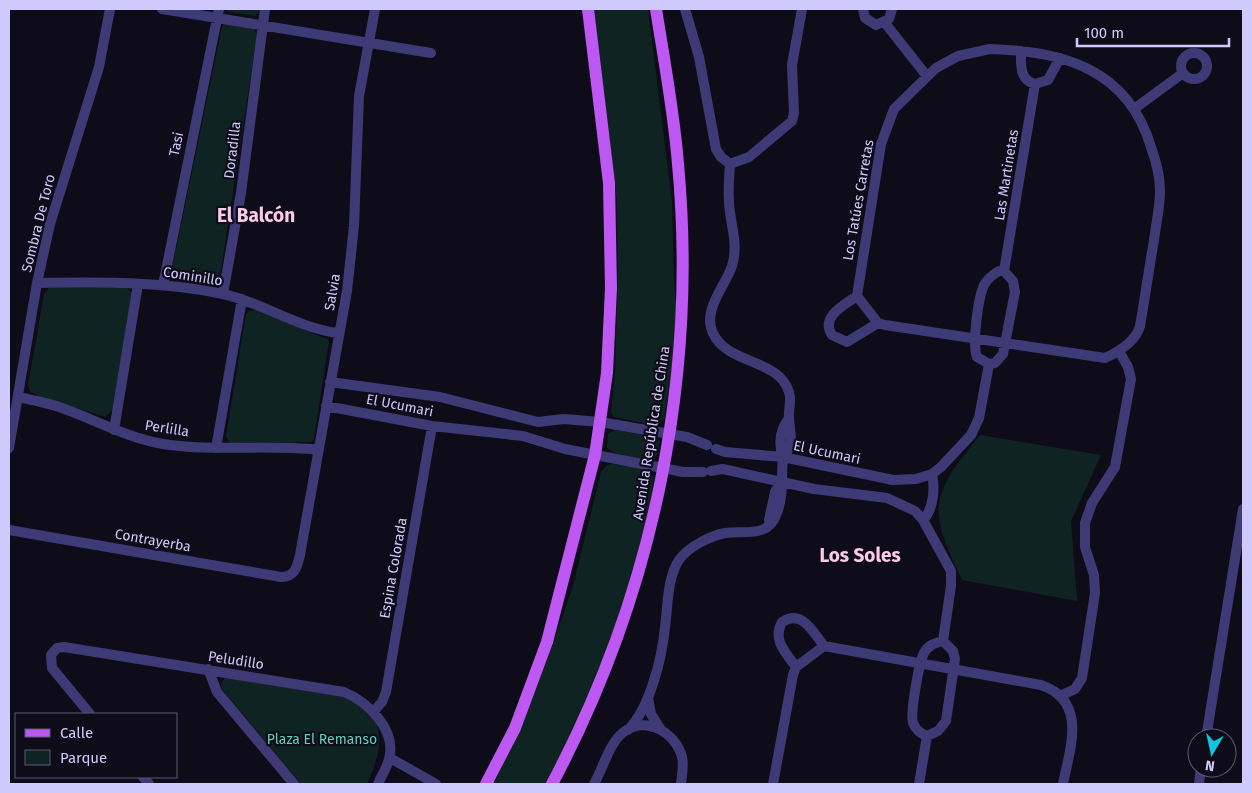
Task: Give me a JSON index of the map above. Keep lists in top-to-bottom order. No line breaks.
{"streets":{"main road":["Avenida República de China"],"street":["Tasi","Doradilla","Las Martinetas","Los Tatúes Carretas","Sombra De Toro","Cominillo","Salvia","El Ucumari","Perlilla","Contrayerba","Espina Colorada","Peludillo"]},"crossings":[["Tasi","Cominillo"],["Doradilla","Cominillo"],["Sombra De Toro","Cominillo"],["Sombra De Toro","Perlilla"],["Cominillo","Salvia"],["Salvia","El Ucumari"],["Salvia","Perlilla"],["Salvia","Contrayerba"],["El Ucumari","Avenida República de China"],["El Ucumari","Espina Colorada"],["Espina Colorada","Peludillo"]],"districts":["El Balcón","Los Soles"],"parks":["Plaza El Remanso"],"legend":["Calle","Parque"],"scale_bar":"100 m","north":"bottom"}
